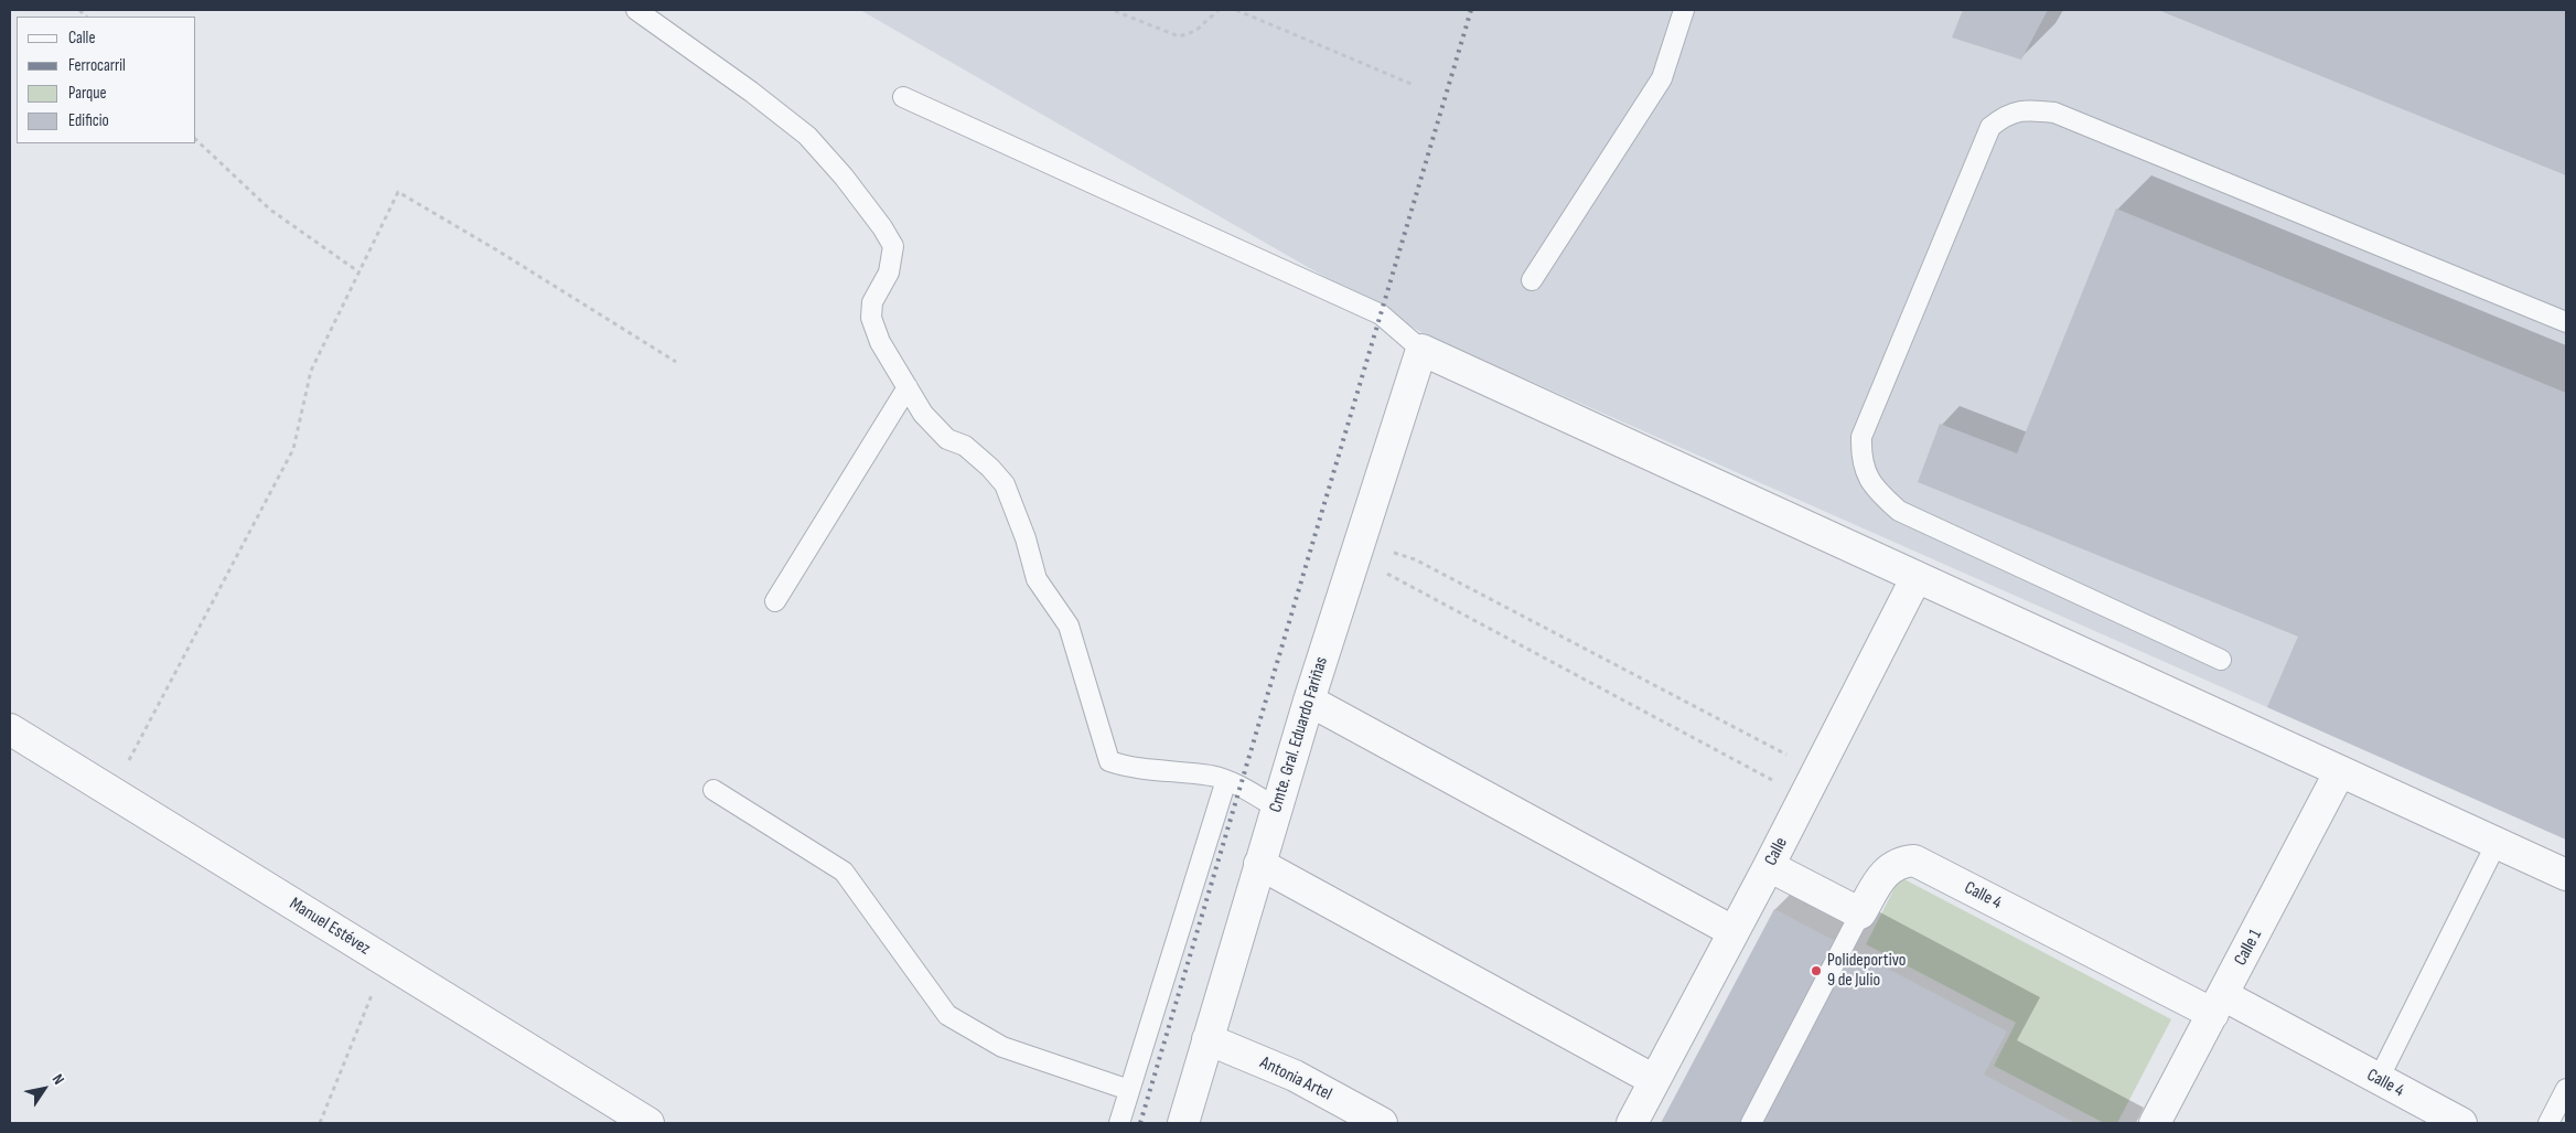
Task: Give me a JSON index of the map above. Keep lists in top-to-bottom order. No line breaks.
{"streets":{"street":["Cmte. Gral. Eduardo Fariñas","Calle","Calle 4","Manuel Estévez","Calle 1","Antonia Artel"]},"crossings":[["Cmte. Gral. Eduardo Fariñas","Antonia Artel"],["Calle 4","Calle 1"]],"places":["Polideportivo 9 de Julio"],"legend":["Calle","Ferrocarril","Parque","Edificio"],"north":"top right"}
